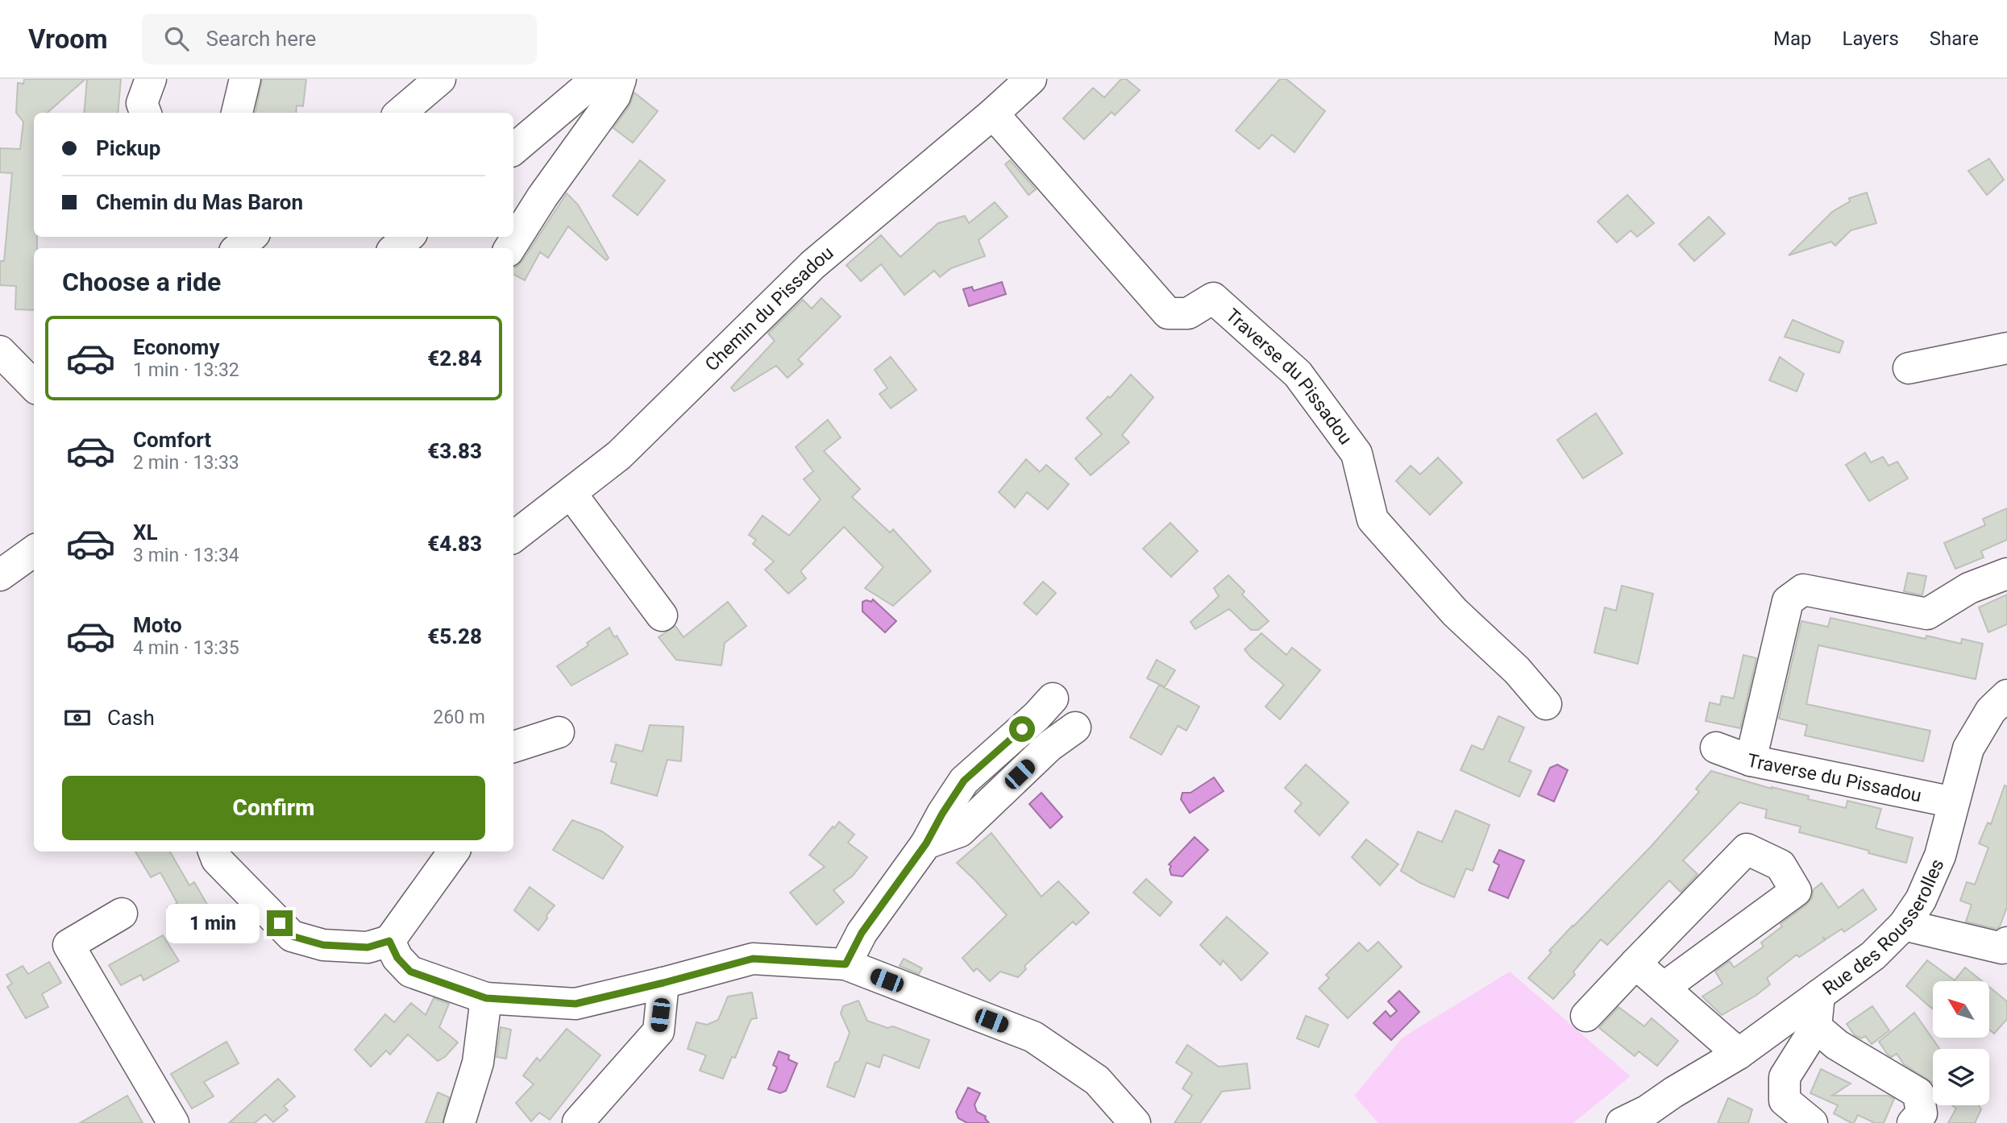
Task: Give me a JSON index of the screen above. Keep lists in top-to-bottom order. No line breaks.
{"streets":{"street":["Chemin du Pissadou","Traverse du Pissadou","Rue des Rousserolles"]},"crossings":[["Chemin du Pissadou","Traverse du Pissadou"],["Traverse du Pissadou","Rue des Rousserolles"]],"north":"top left","page":{"header":"Vroom","search":"Search here","nav":["Map","Layers","Share"],"banner":["Pickup","Chemin du Mas Baron"],"heading":"Choose a ride","list":[{"name":"Economy","note":"1 min · 13:32","value":"€2.84"},{"name":"Comfort","note":"2 min · 13:33","value":"€3.83"},{"name":"XL","note":"3 min · 13:34","value":"€4.83"},{"name":"Moto","note":"4 min · 13:35","value":"€5.28"}],"pay":["Cash","260 m"],"buttons":"Confirm","bubble":"1 min"}}
